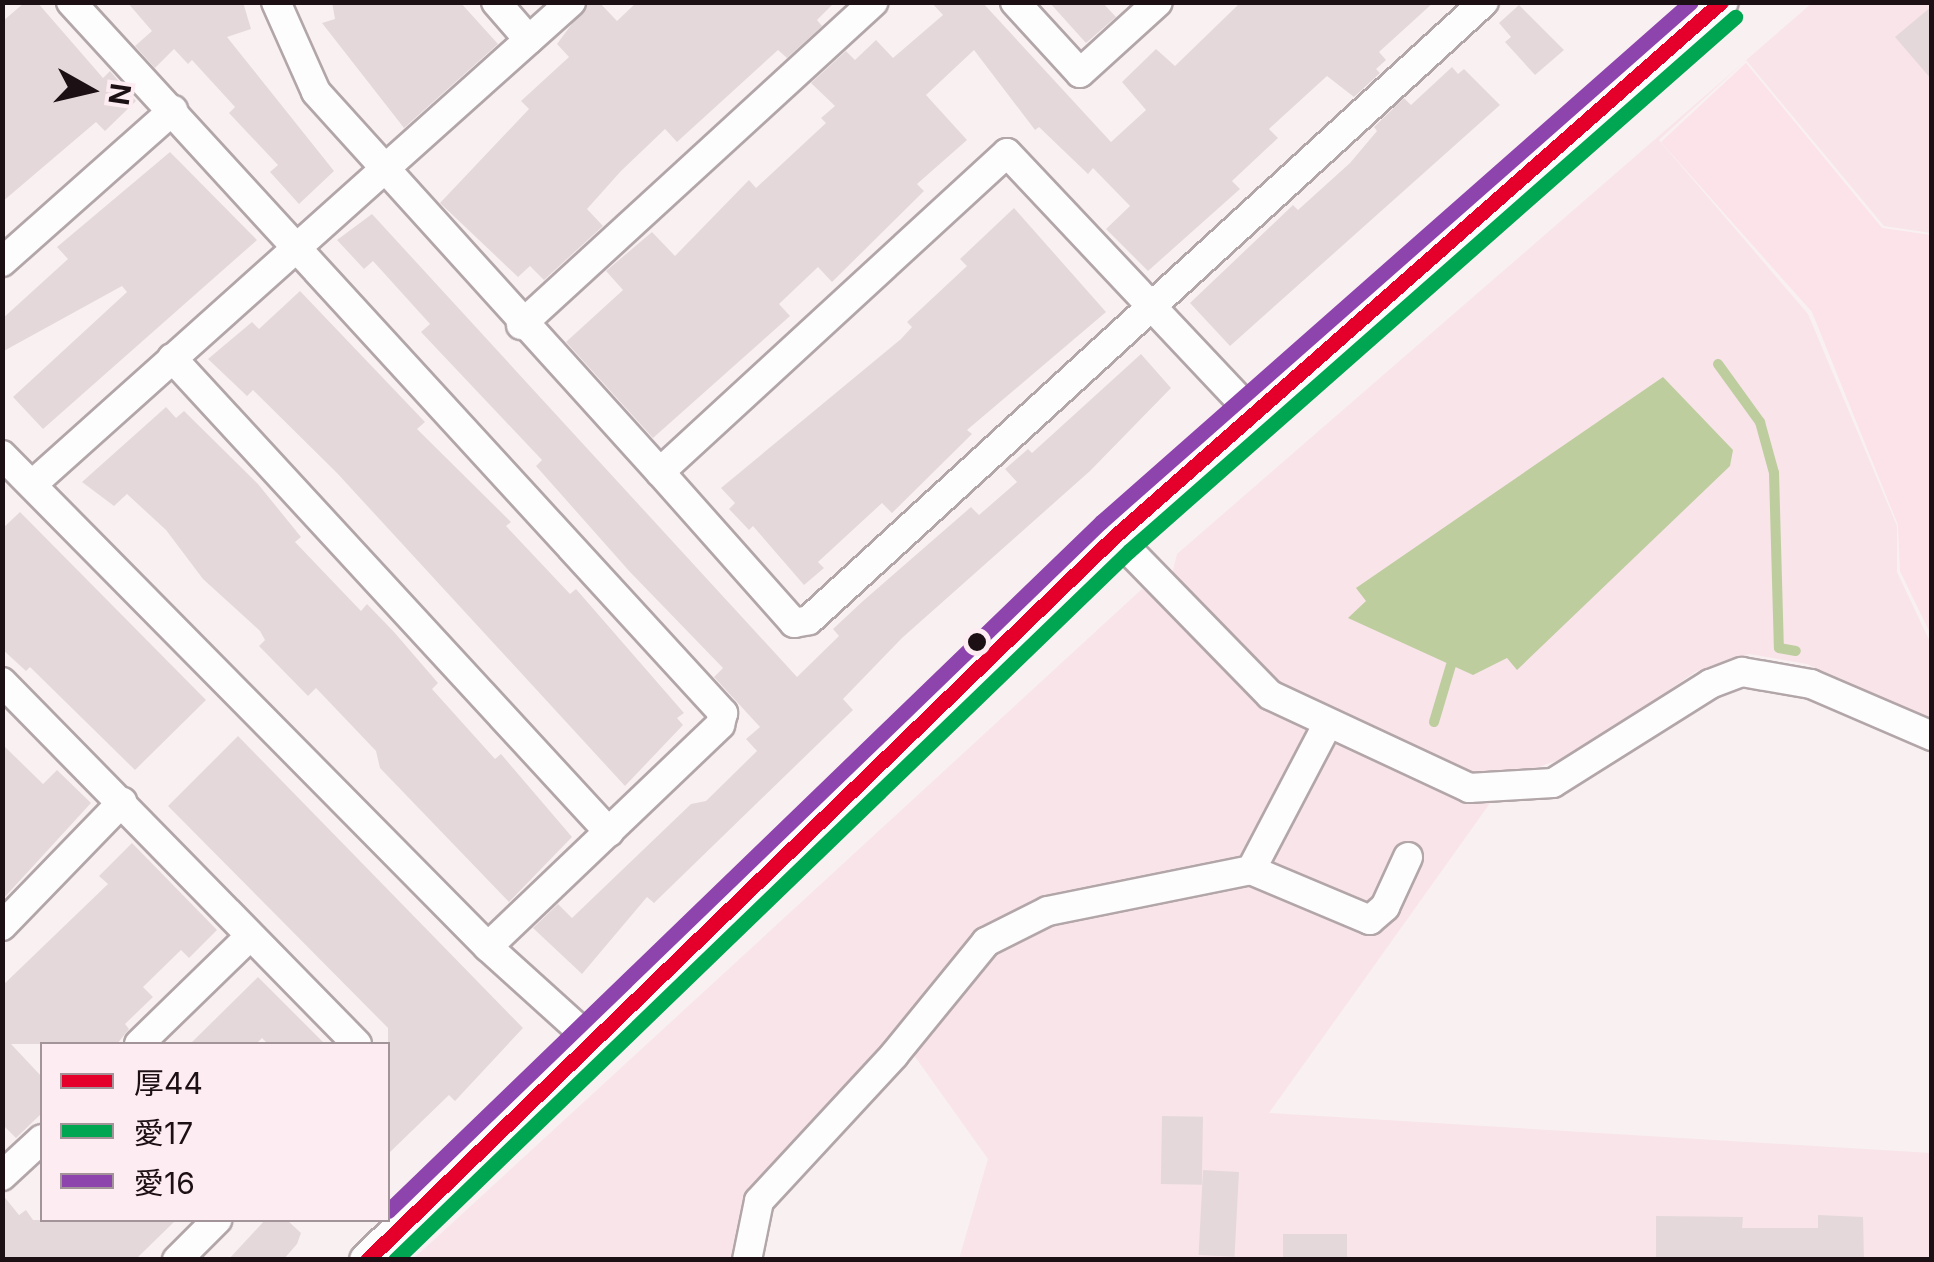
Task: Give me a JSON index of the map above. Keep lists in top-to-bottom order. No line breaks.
{"lines":["transit line 厚44","transit line 愛16","transit line 愛17"],"legend":["厚44","愛17","愛16"],"north":"right"}
